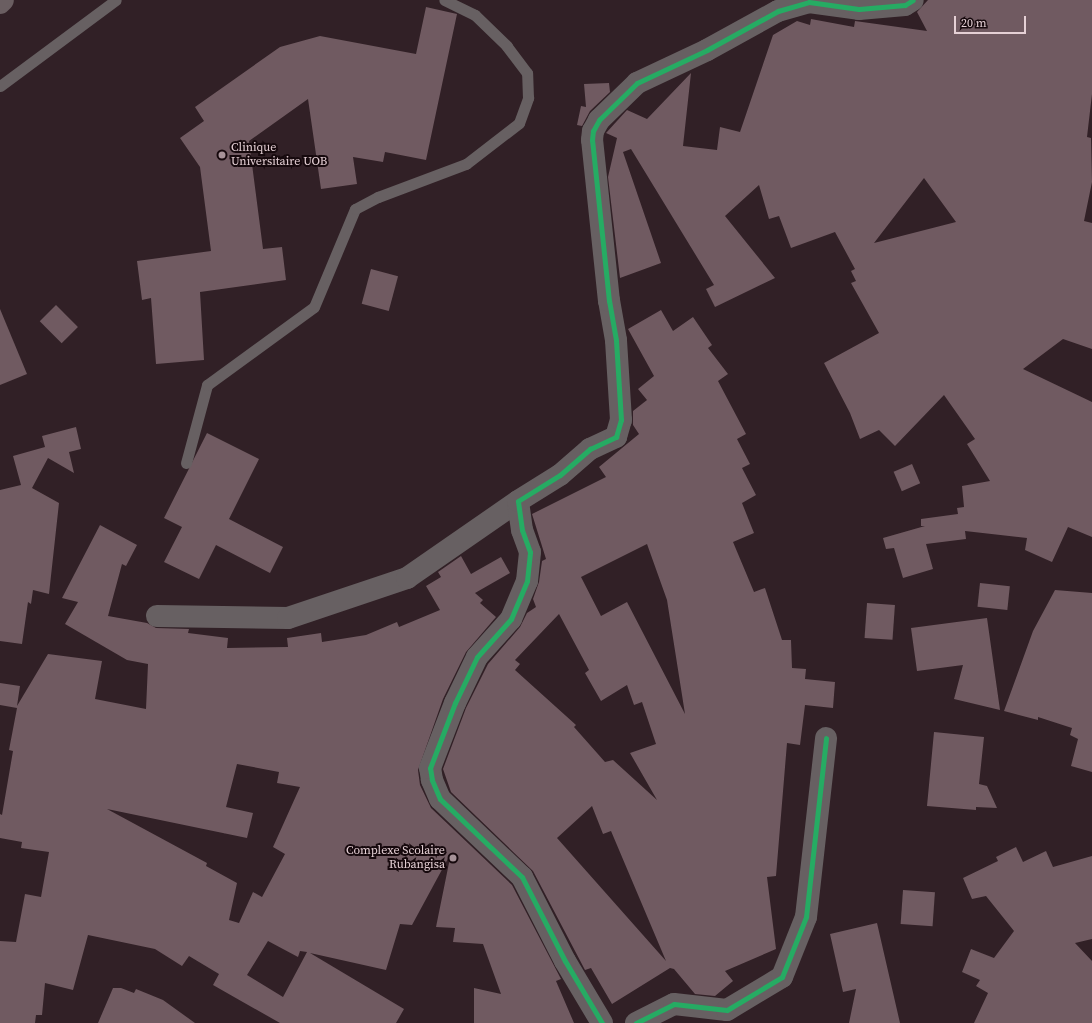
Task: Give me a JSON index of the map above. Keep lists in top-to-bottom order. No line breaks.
{"places":["Clinique Universitaire UOB","Complexe Scolaire Rubangisa"],"scale_bar":"20 m"}
